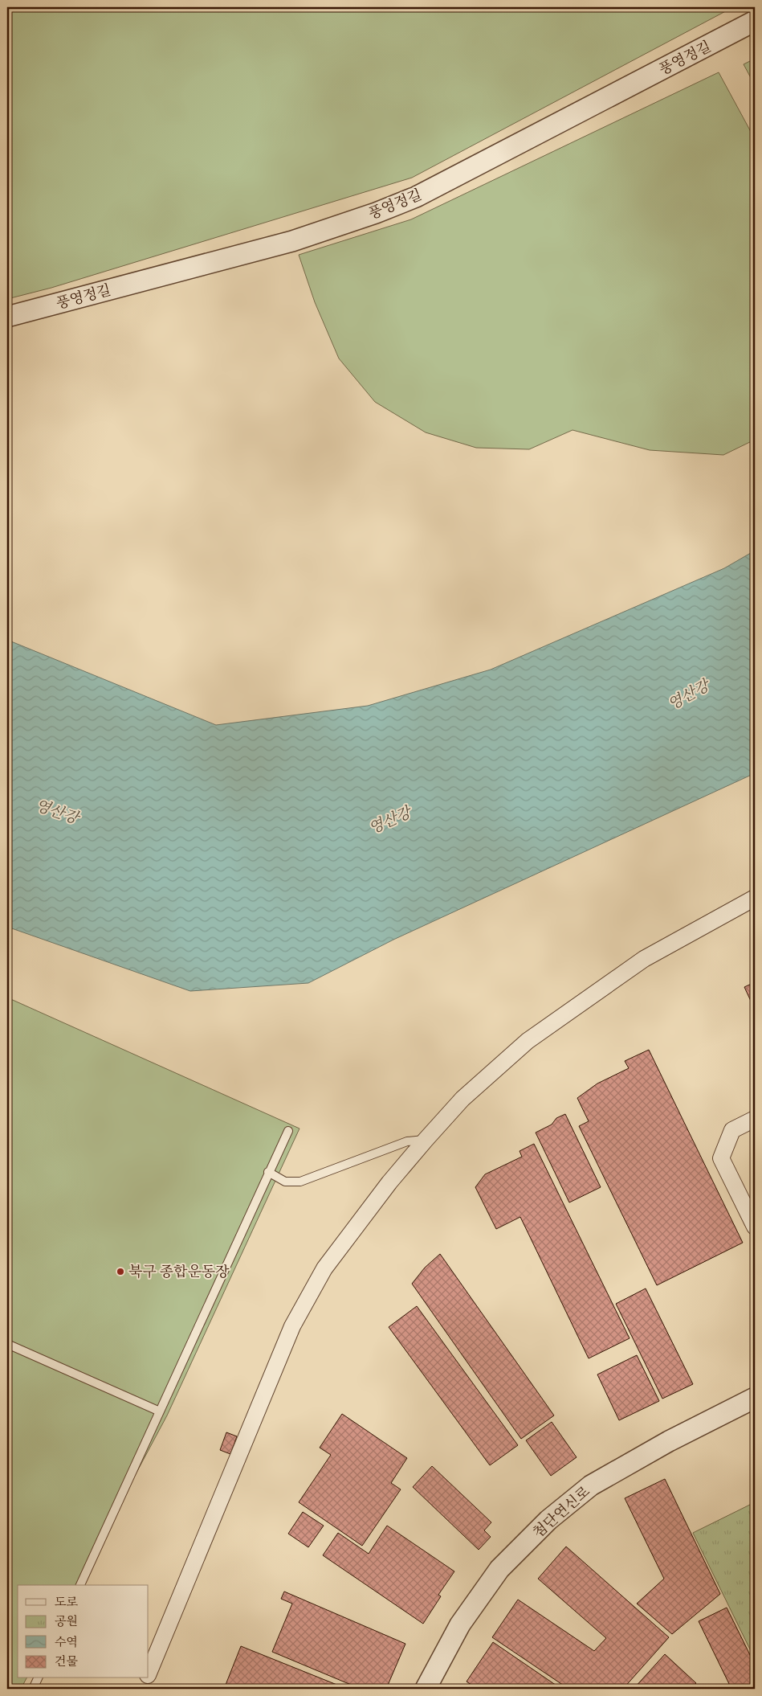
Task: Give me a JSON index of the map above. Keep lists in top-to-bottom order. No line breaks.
{"streets":{"street":["풍영정길","첨단연신로"]},"water":["영산강"],"places":["북구 종합운동장"],"legend":["도로","공원","수역","건물"]}
